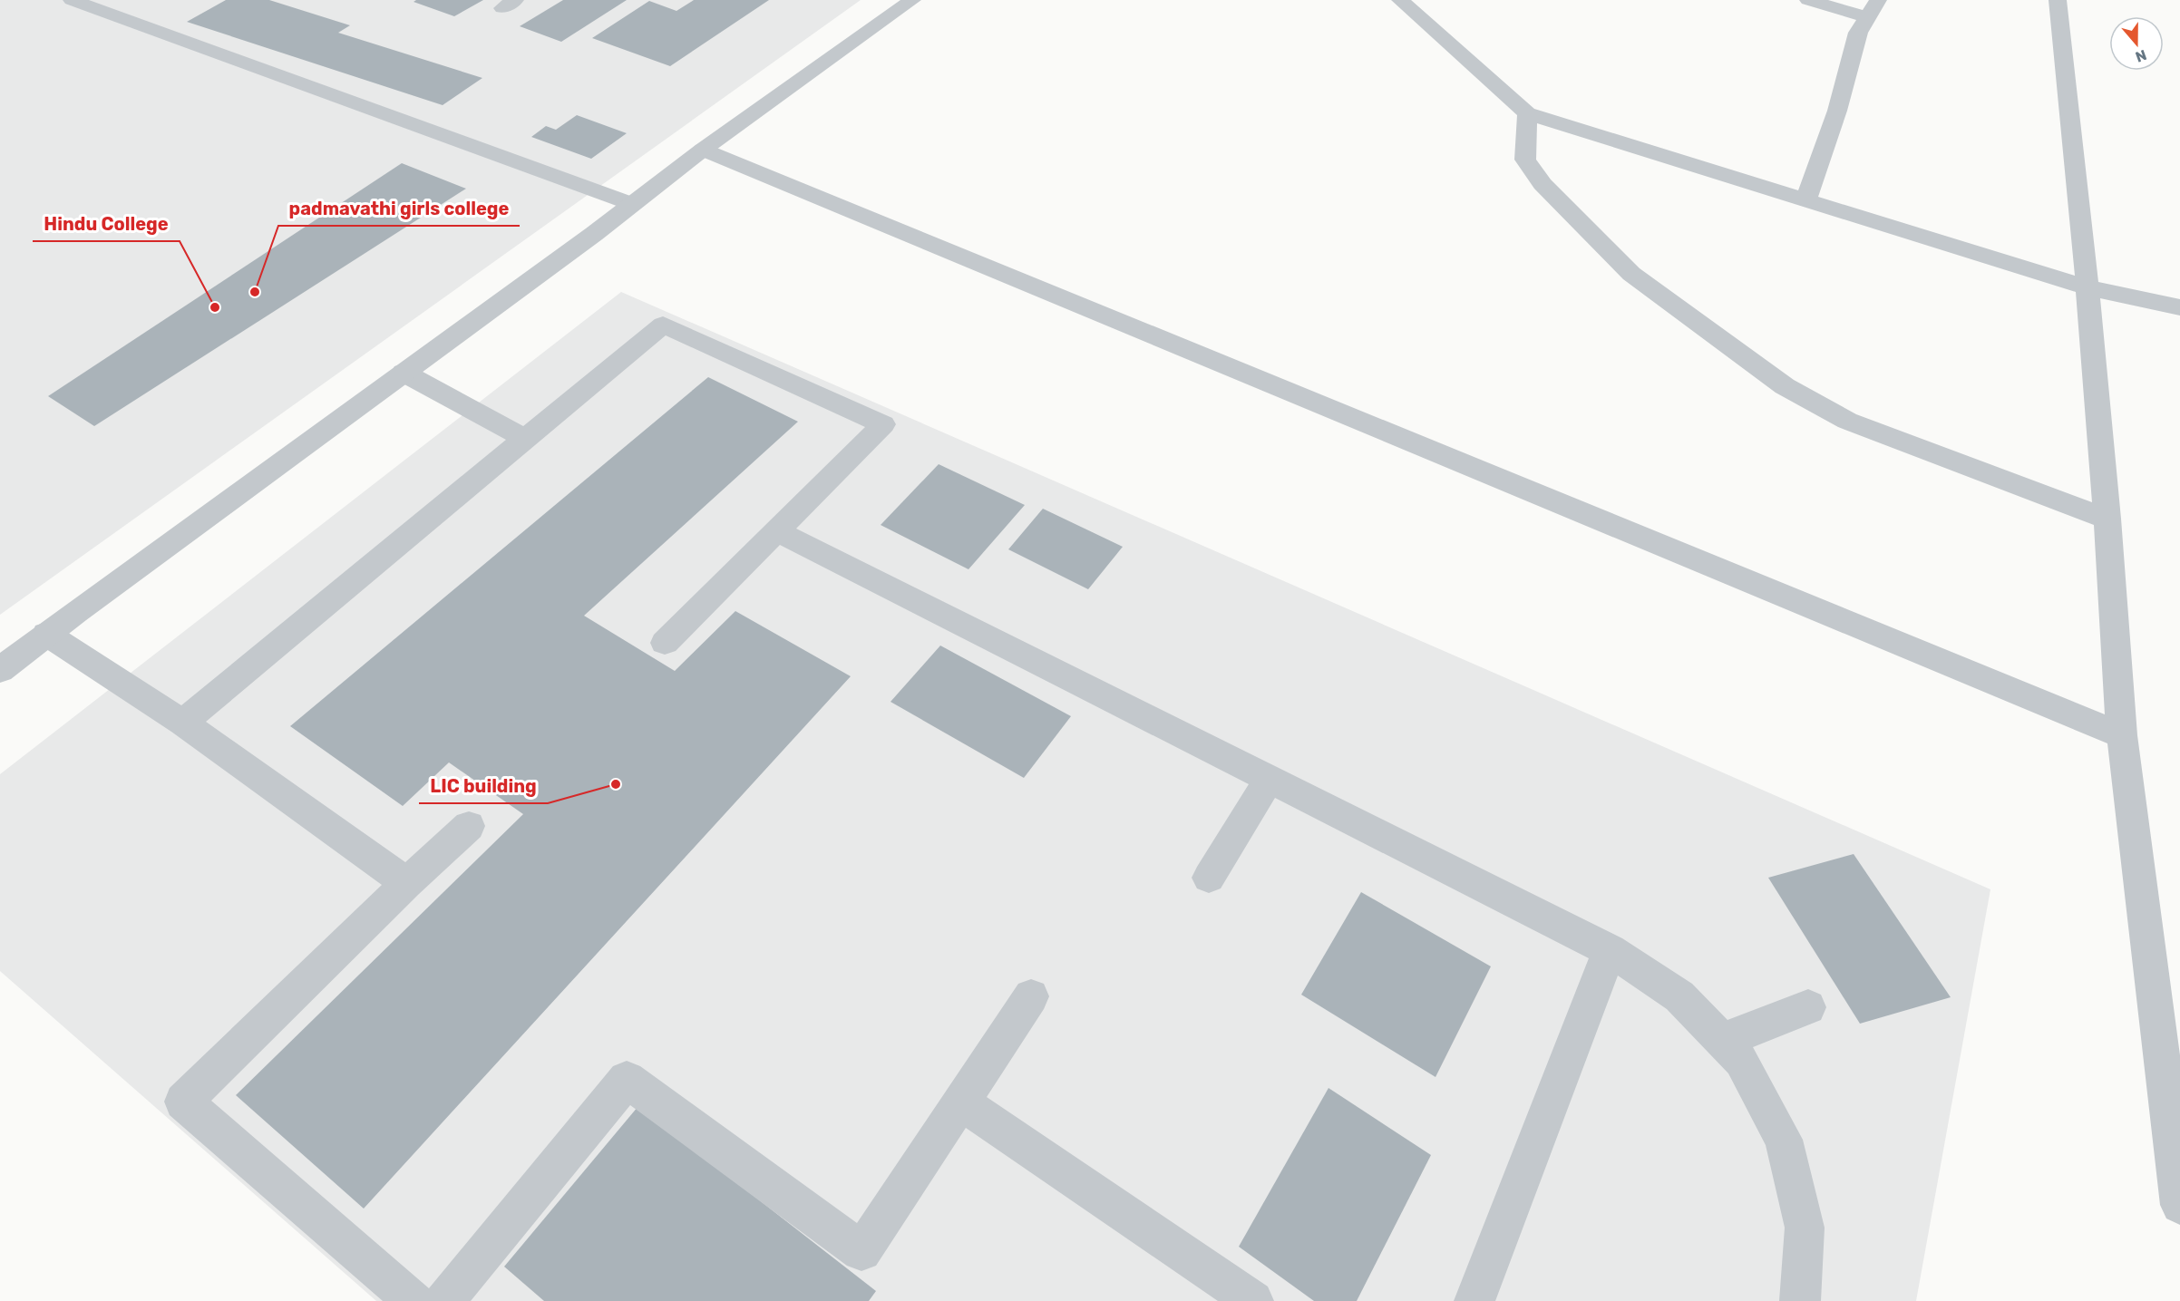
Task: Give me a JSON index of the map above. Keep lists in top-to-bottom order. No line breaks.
{"places":["padmavathi girls college","Hindu College","LIC building"],"north":"bottom"}
